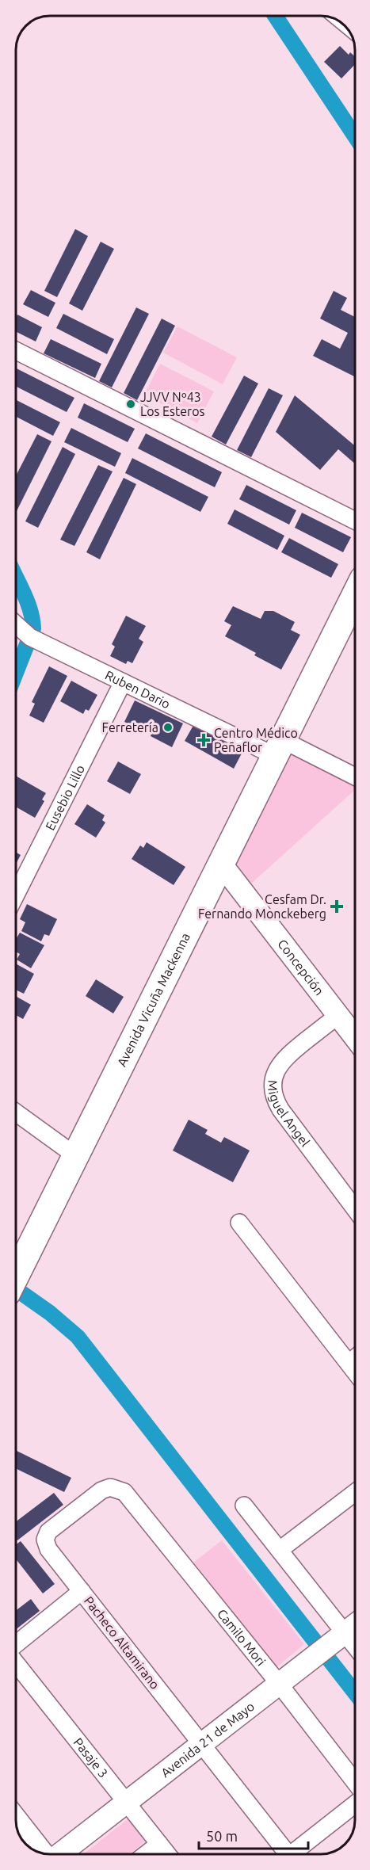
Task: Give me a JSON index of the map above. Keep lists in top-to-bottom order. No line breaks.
{"streets":{"main road":["Avenida Vicuña Mackenna"],"street":["Ruben Dario","Eusebio Lillo","Concepción","Miguel Angel","Camilo Mori","Pacheco Altamirano","Avenida 21 de Mayo","Pasaje 3"]},"crossings":[["Ruben Dario","Eusebio Lillo"],["Ruben Dario","Avenida Vicuña Mackenna"],["Concepción","Avenida Vicuña Mackenna"],["Concepción","Miguel Angel"],["Camilo Mori","Pacheco Altamirano"],["Camilo Mori","Avenida 21 de Mayo"],["Pacheco Altamirano","Avenida 21 de Mayo"],["Avenida 21 de Mayo","Pasaje 3"]],"places":{"other":["JJVV Nº43 Los Esteros","Ferretería"],"health":["Centro Médico Peñaflor","Cesfam Dr. Fernando Monckeberg"]},"scale_bar":"50 m"}
